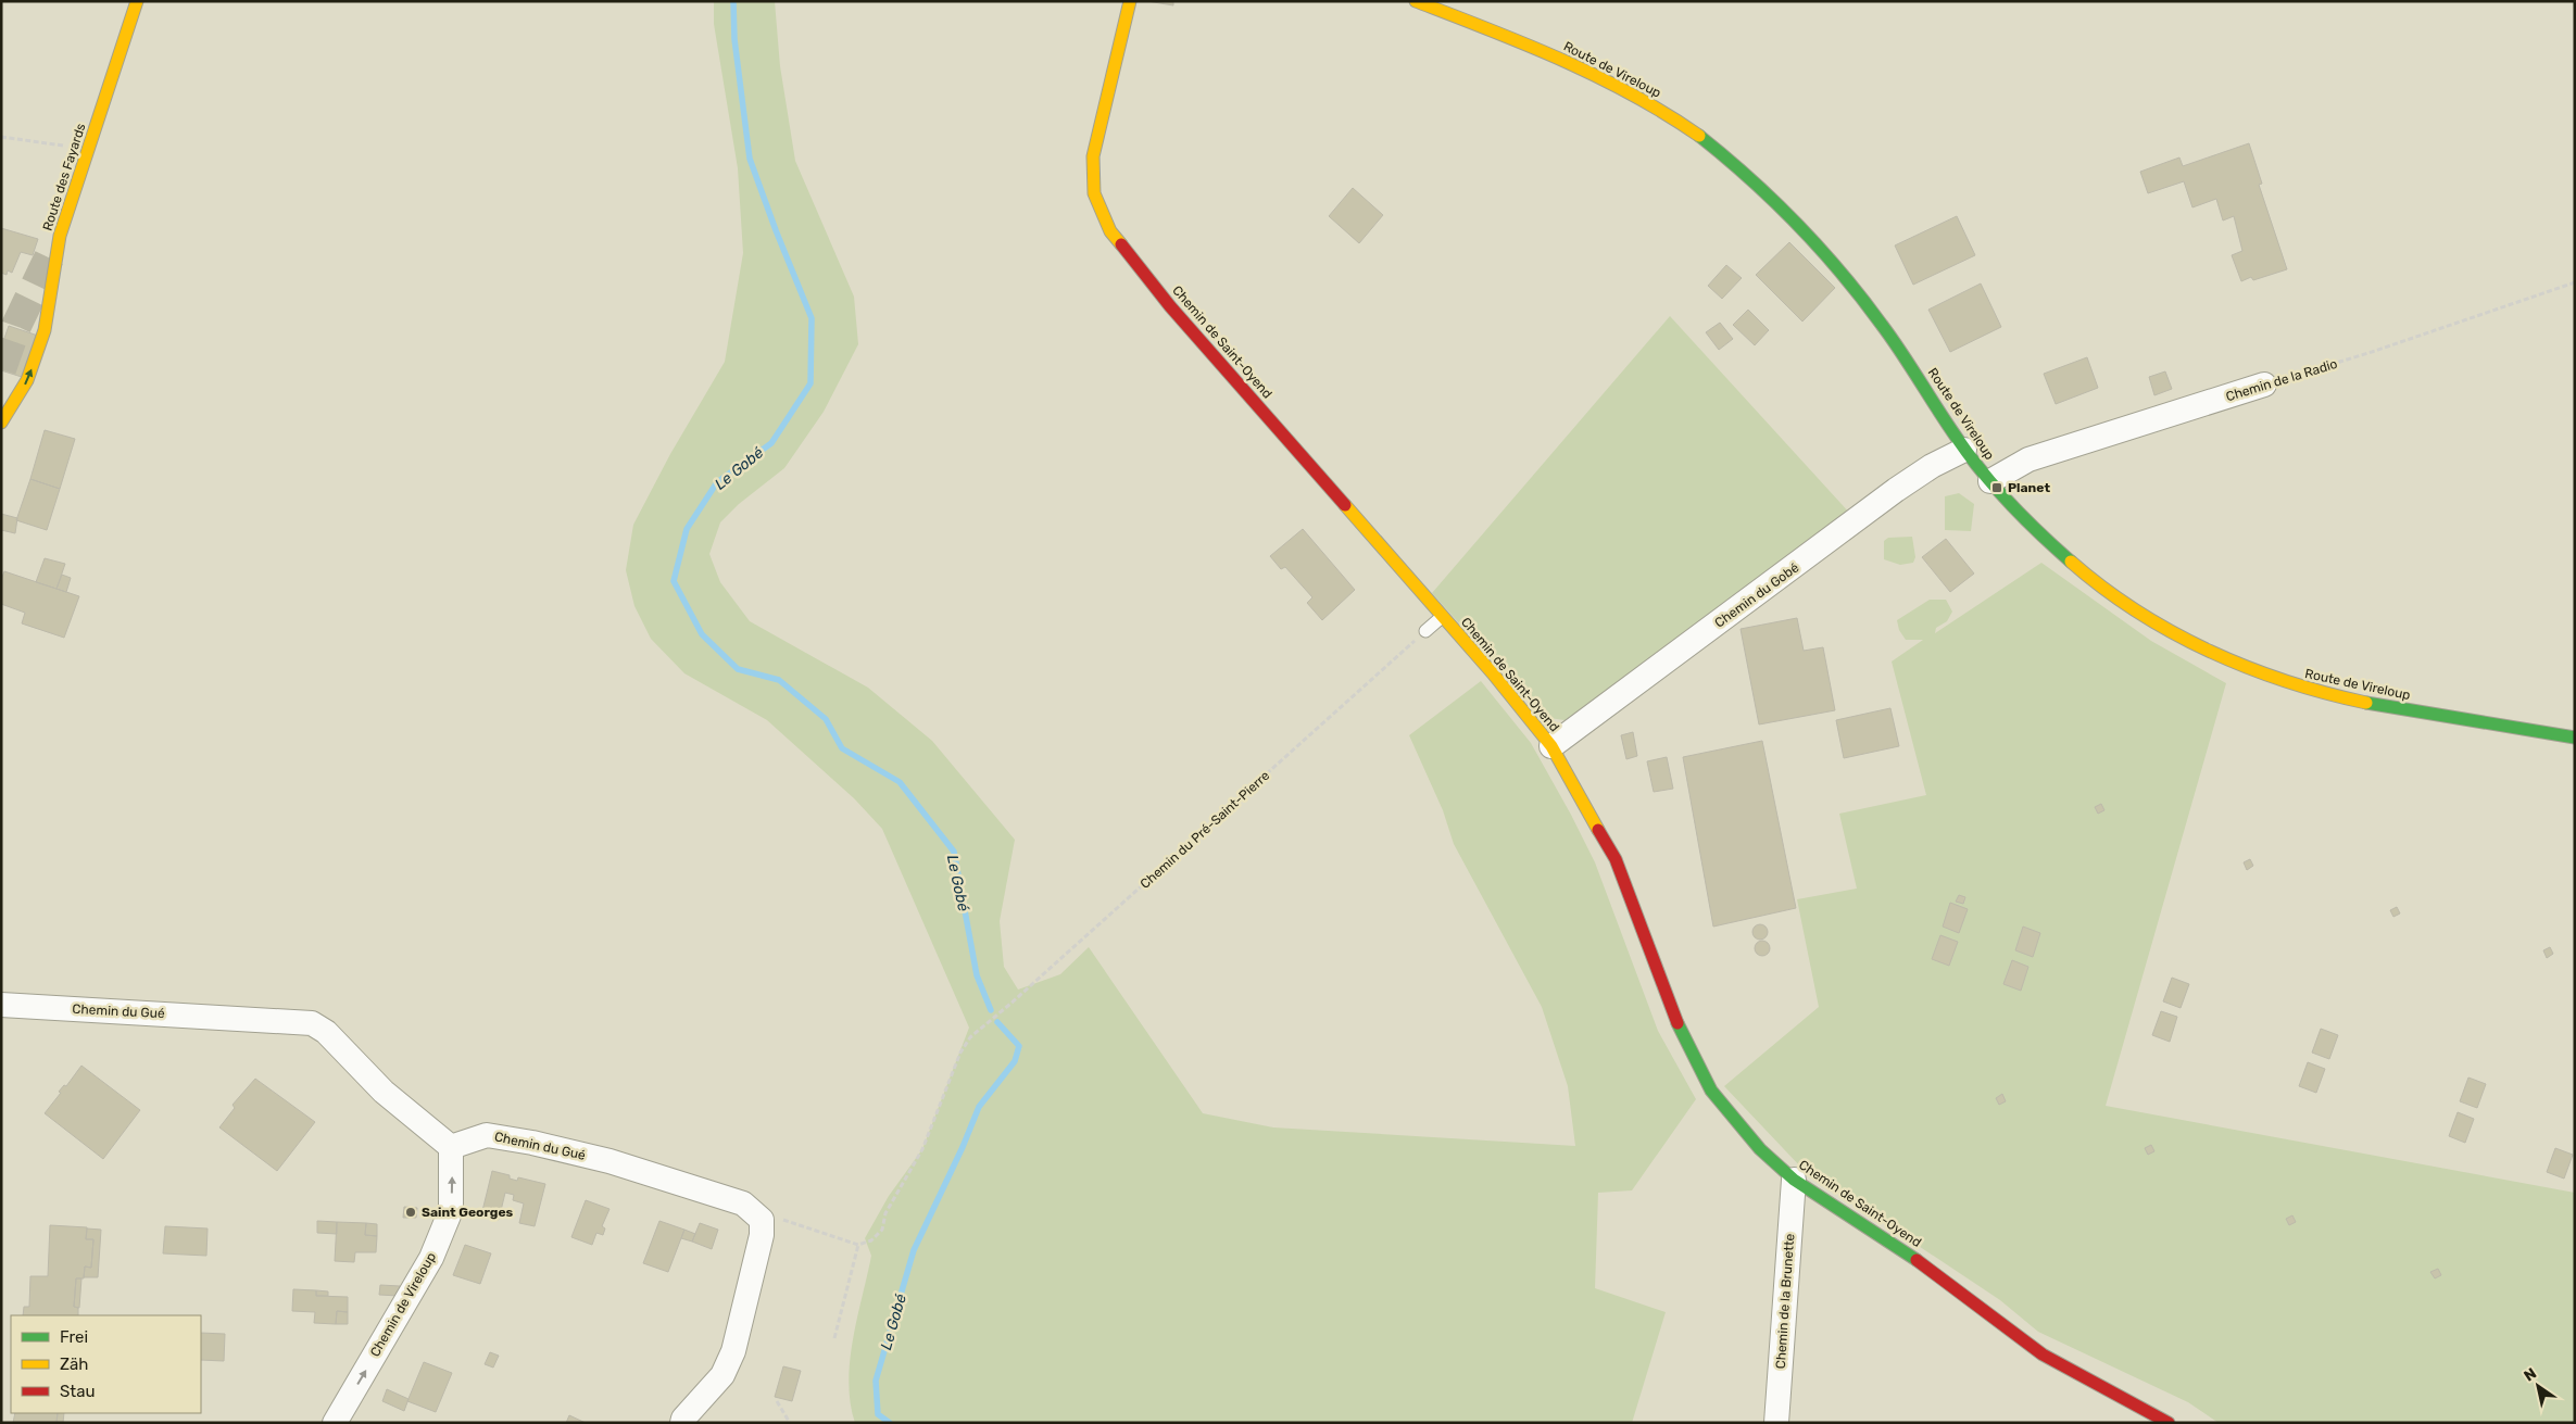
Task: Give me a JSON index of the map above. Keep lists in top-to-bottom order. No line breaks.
{"streets":{"main road":["Route de Vireloup","Route des Fayards","Chemin de Saint-Oyend"],"street":["Chemin de la Radio","Chemin du Gobé","Chemin du Gué","Chemin de la Brunette","Chemin de Vireloup"],"path":["Chemin du Pré-Saint-Pierre"]},"crossings":[["Route de Vireloup","Chemin de la Radio"],["Route de Vireloup","Chemin du Gobé"],["Chemin de Saint-Oyend","Chemin du Gobé"],["Chemin de Saint-Oyend","Chemin de la Brunette"],["Chemin du Gué","Chemin de Vireloup"]],"one_way":["Route des Fayards","Chemin de Vireloup"],"water":["Le Gobé"],"places":{"transit":["Planet"],"other":["Saint Georges"]},"legend":["Frei","Zäh","Stau"],"north":"top left"}
